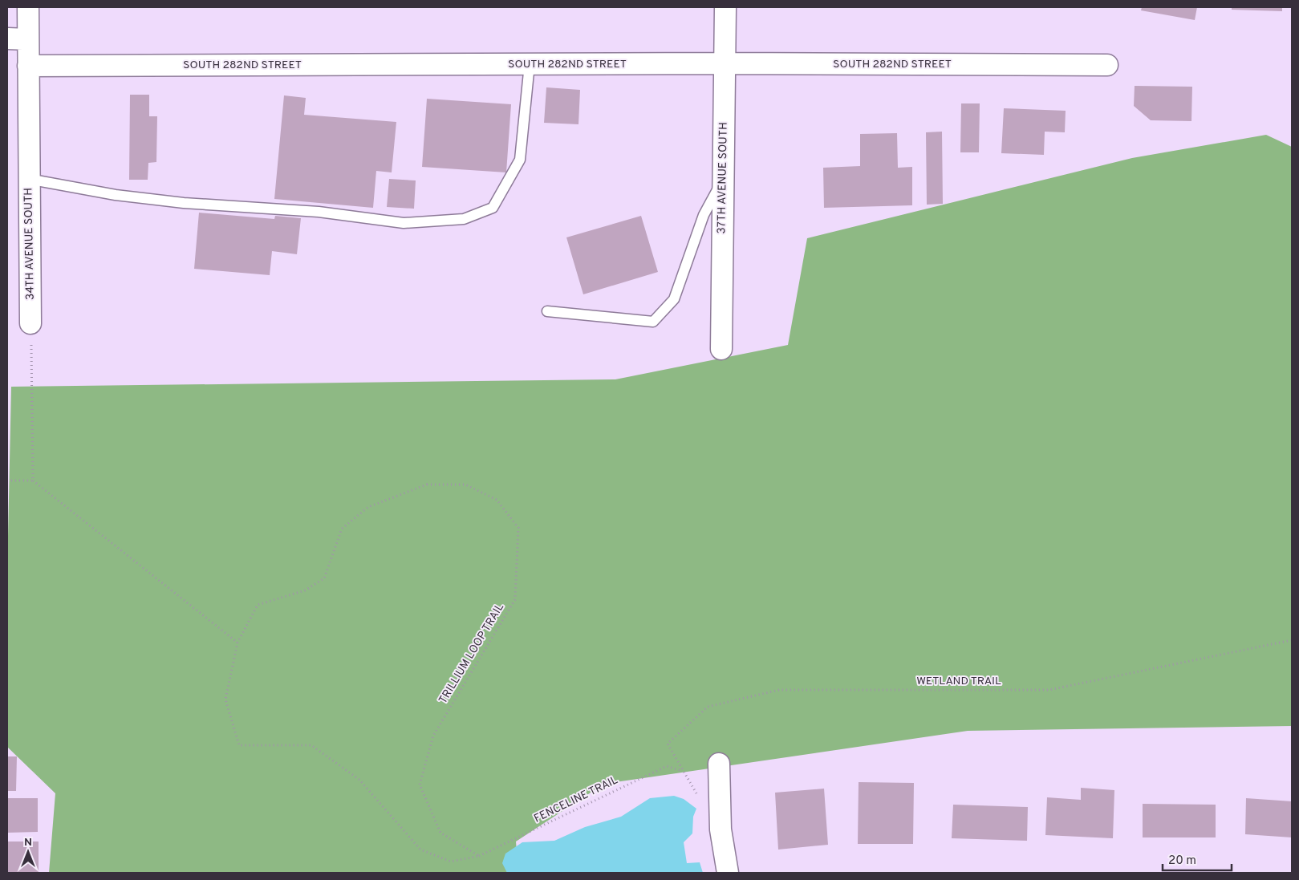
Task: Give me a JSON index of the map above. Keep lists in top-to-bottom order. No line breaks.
{"streets":{"street":["SOUTH 282ND STREET","37TH AVENUE SOUTH","34TH AVENUE SOUTH"],"path":["TRILLIUM LOOP TRAIL","WETLAND TRAIL","FENCELINE TRAIL"]},"crossings":[["SOUTH 282ND STREET","37TH AVENUE SOUTH"],["SOUTH 282ND STREET","34TH AVENUE SOUTH"],["TRILLIUM LOOP TRAIL","FENCELINE TRAIL"],["WETLAND TRAIL","FENCELINE TRAIL"]],"scale_bar":"20 m","north":"top"}
